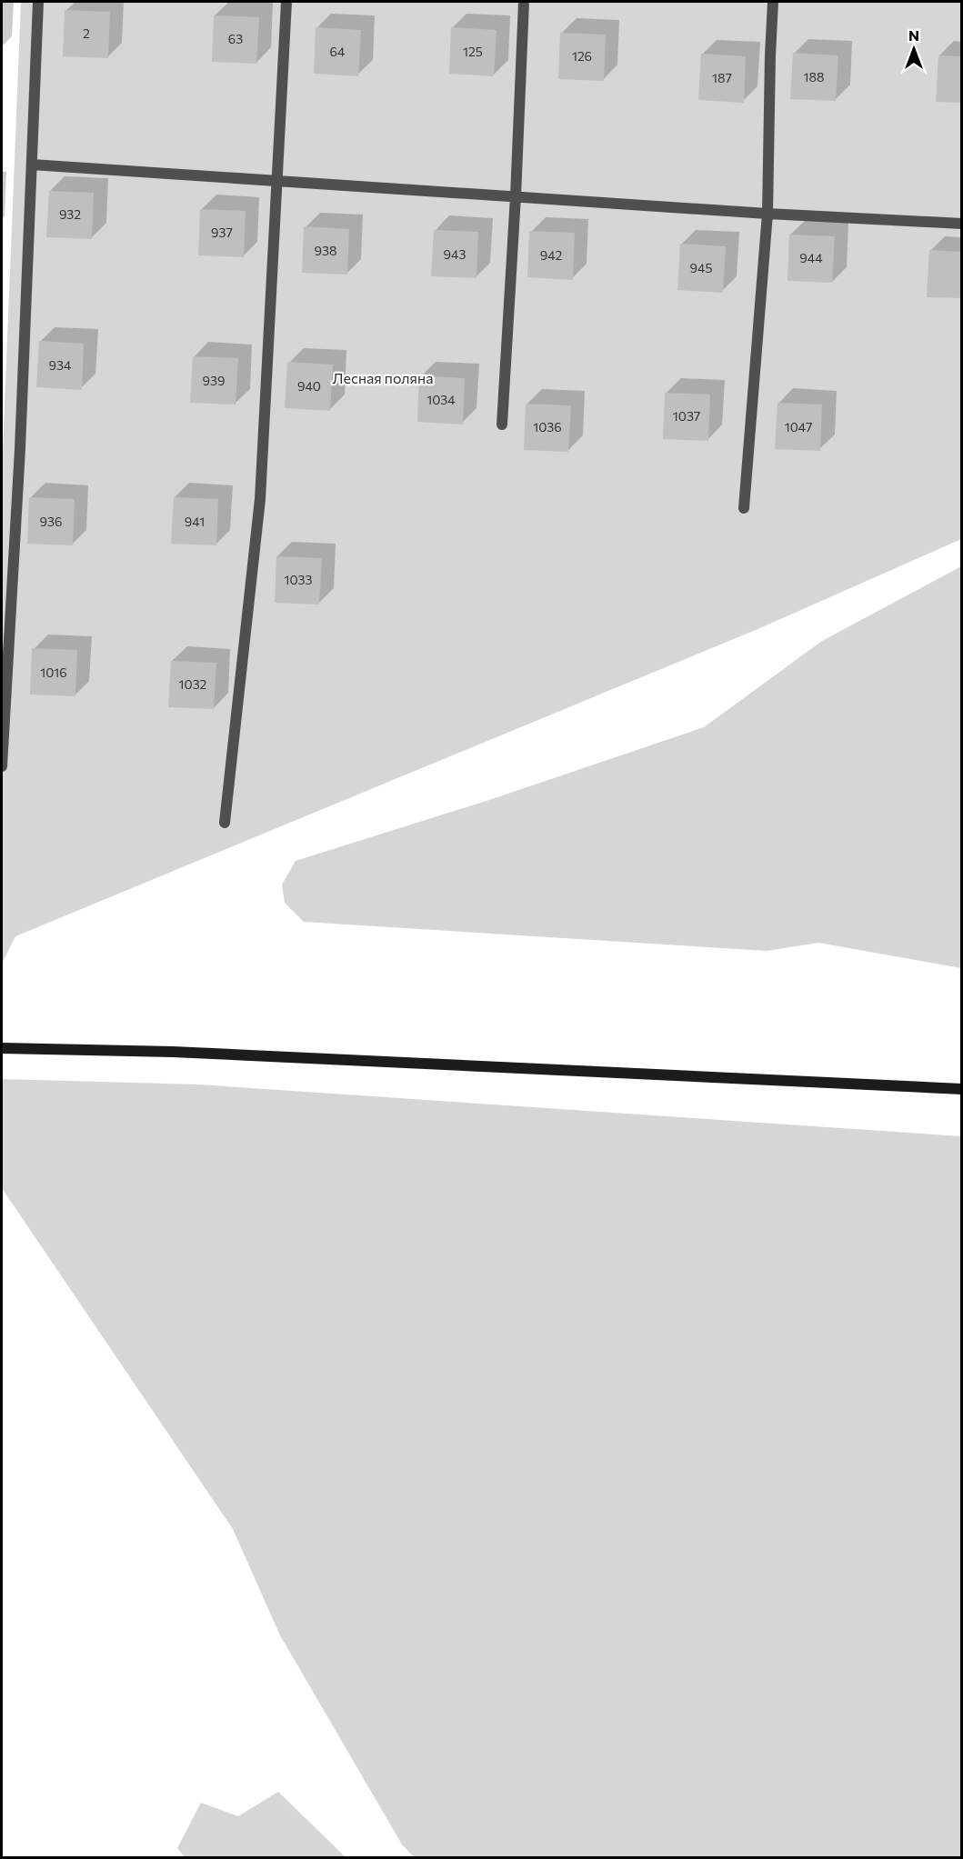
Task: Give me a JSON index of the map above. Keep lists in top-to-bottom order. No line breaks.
{"parks":["Лесная поляна"],"house_numbers":["2","63","64","125","126","188","187","932","937","938","943","942","944","945","934","939","940","1034","1037","1036","1047","936","941","1033","1016","1032"],"north":"top"}
